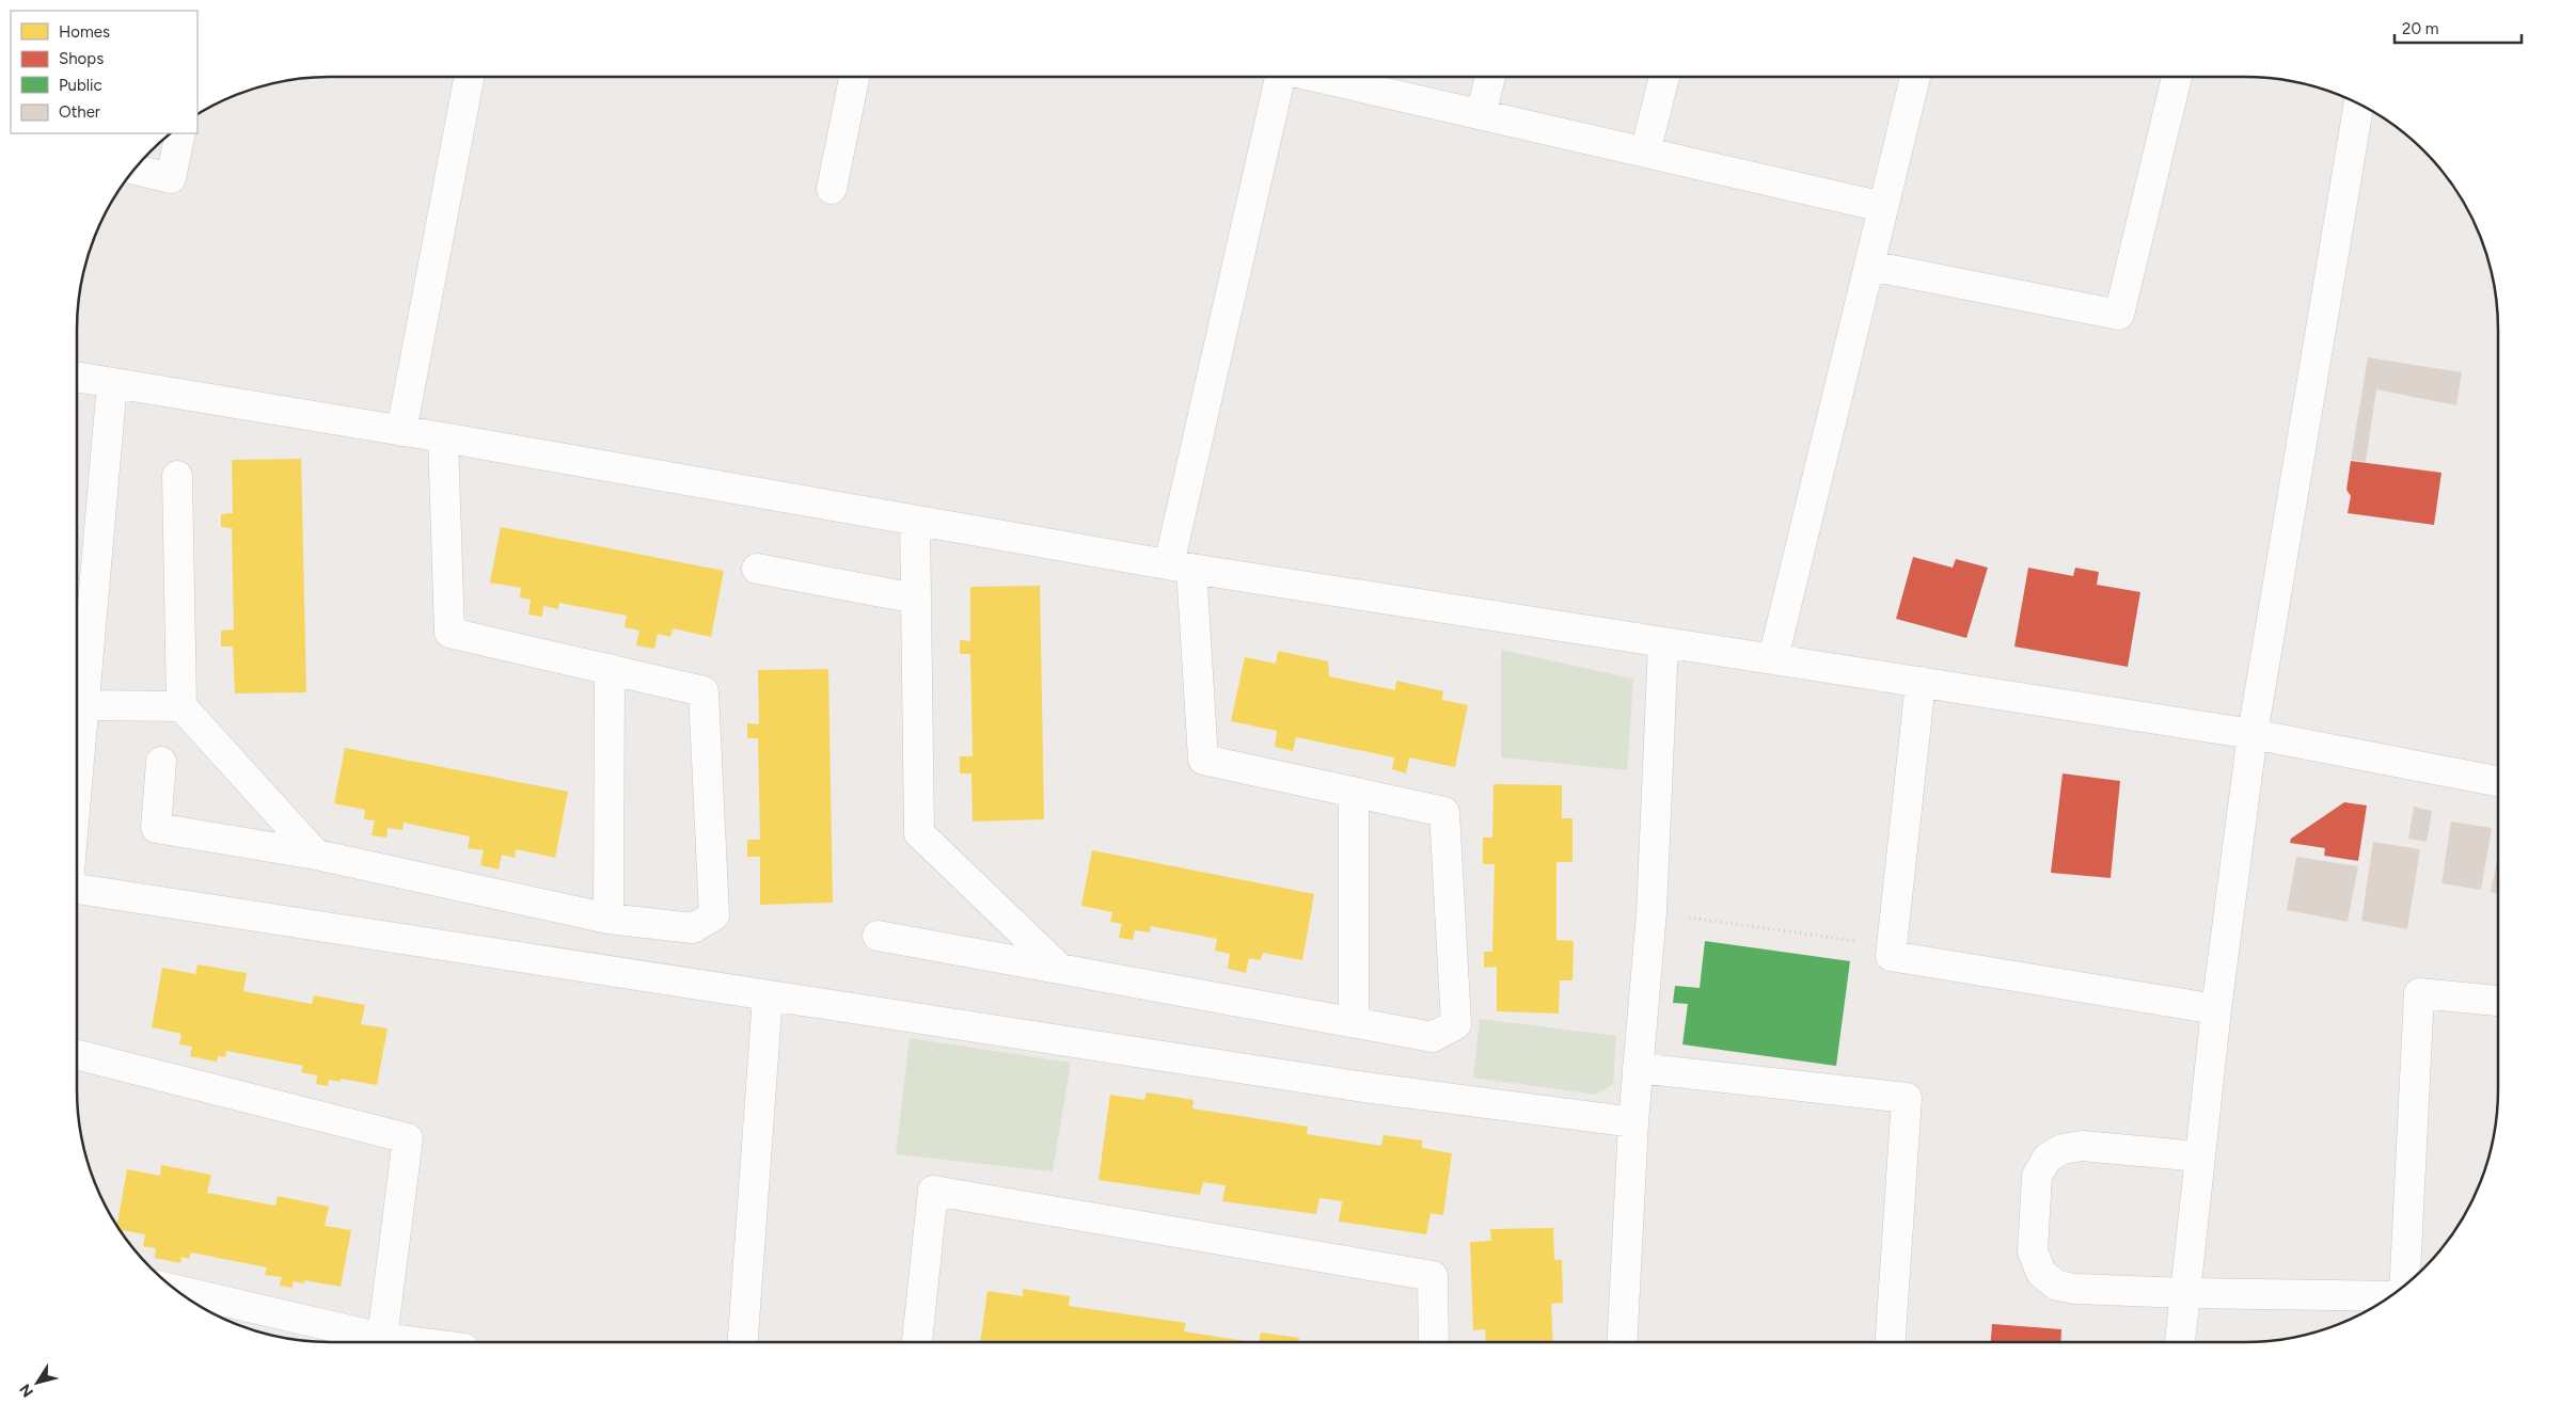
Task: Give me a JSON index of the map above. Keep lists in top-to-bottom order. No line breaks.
{"legend":["Homes","Shops","Public","Other"],"scale_bar":"20 m","north":"bottom left"}
